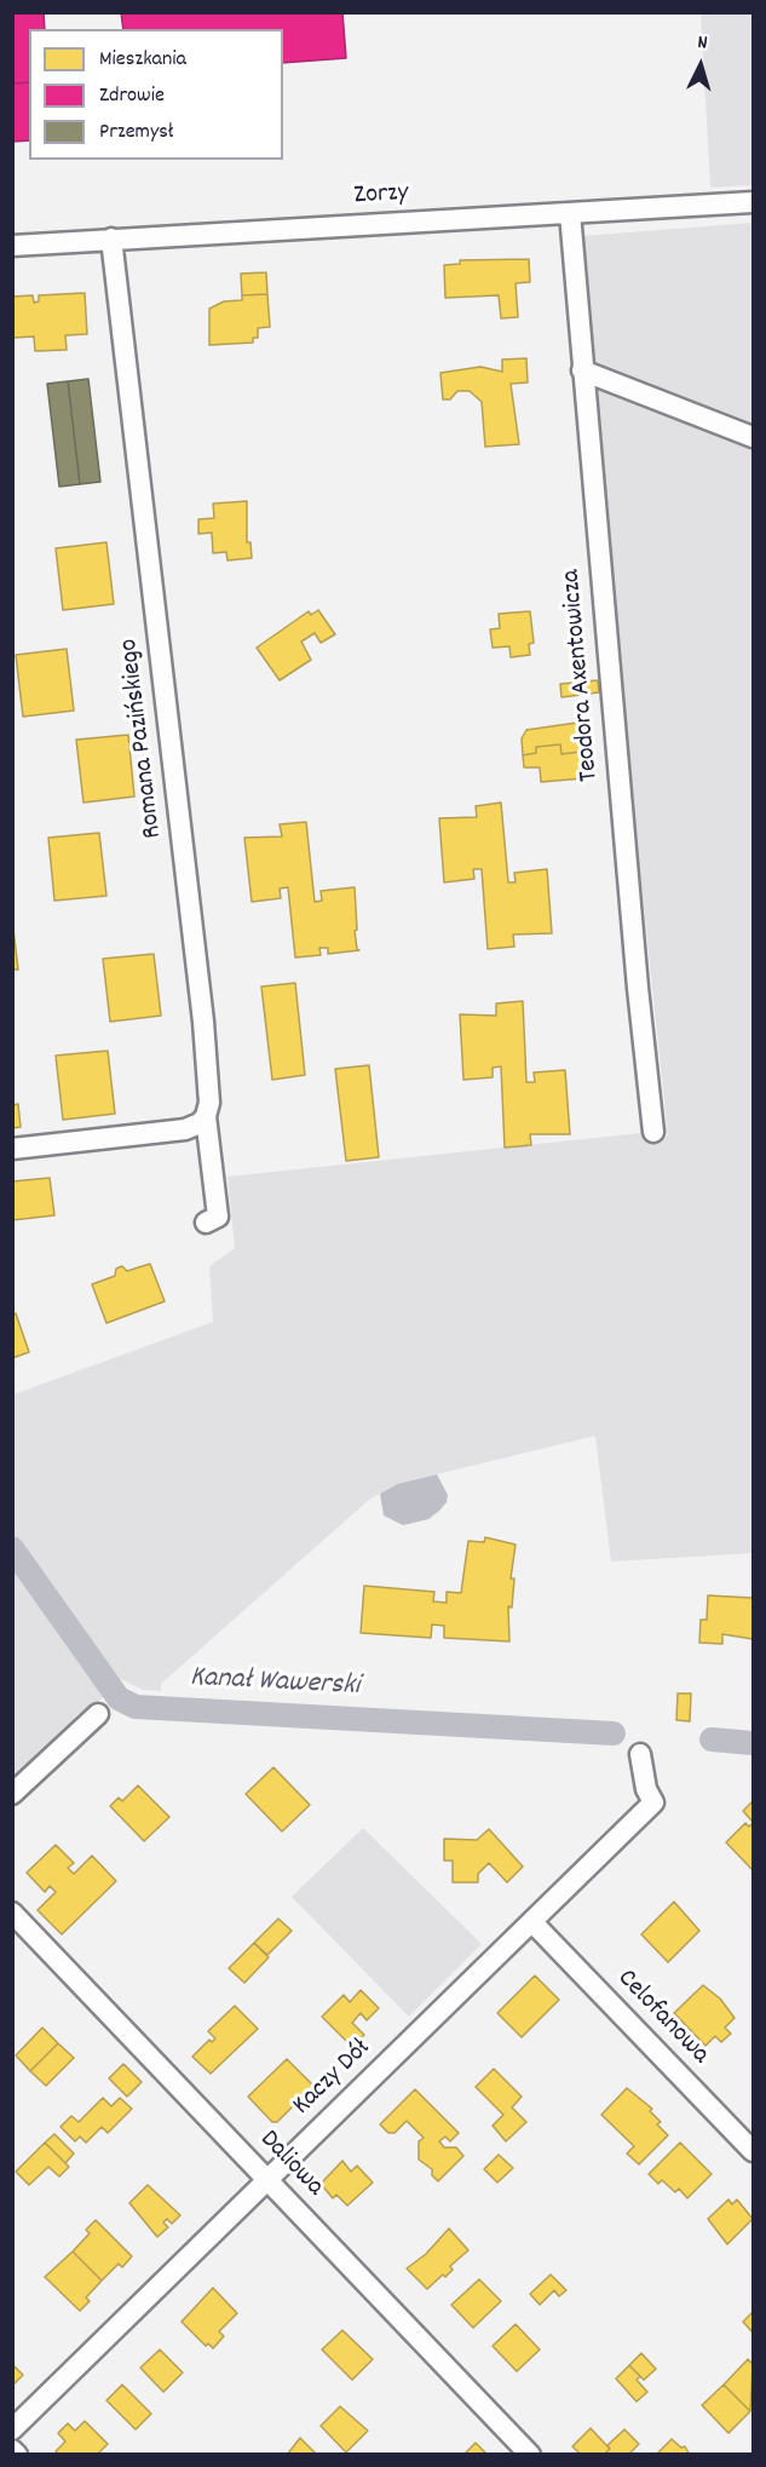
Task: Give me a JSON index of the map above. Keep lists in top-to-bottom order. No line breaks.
{"streets":{"street":["Zorzy","Teodora Axentowicza","Romana Pazińskiego","Celofanowa","Kaczy Dół","Daliowa"]},"crossings":[["Zorzy","Teodora Axentowicza"],["Zorzy","Romana Pazińskiego"],["Celofanowa","Kaczy Dół"],["Kaczy Dół","Daliowa"]],"water":["Kanał Wawerski"],"legend":["Mieszkania","Zdrowie","Przemysł"],"north":"top"}
